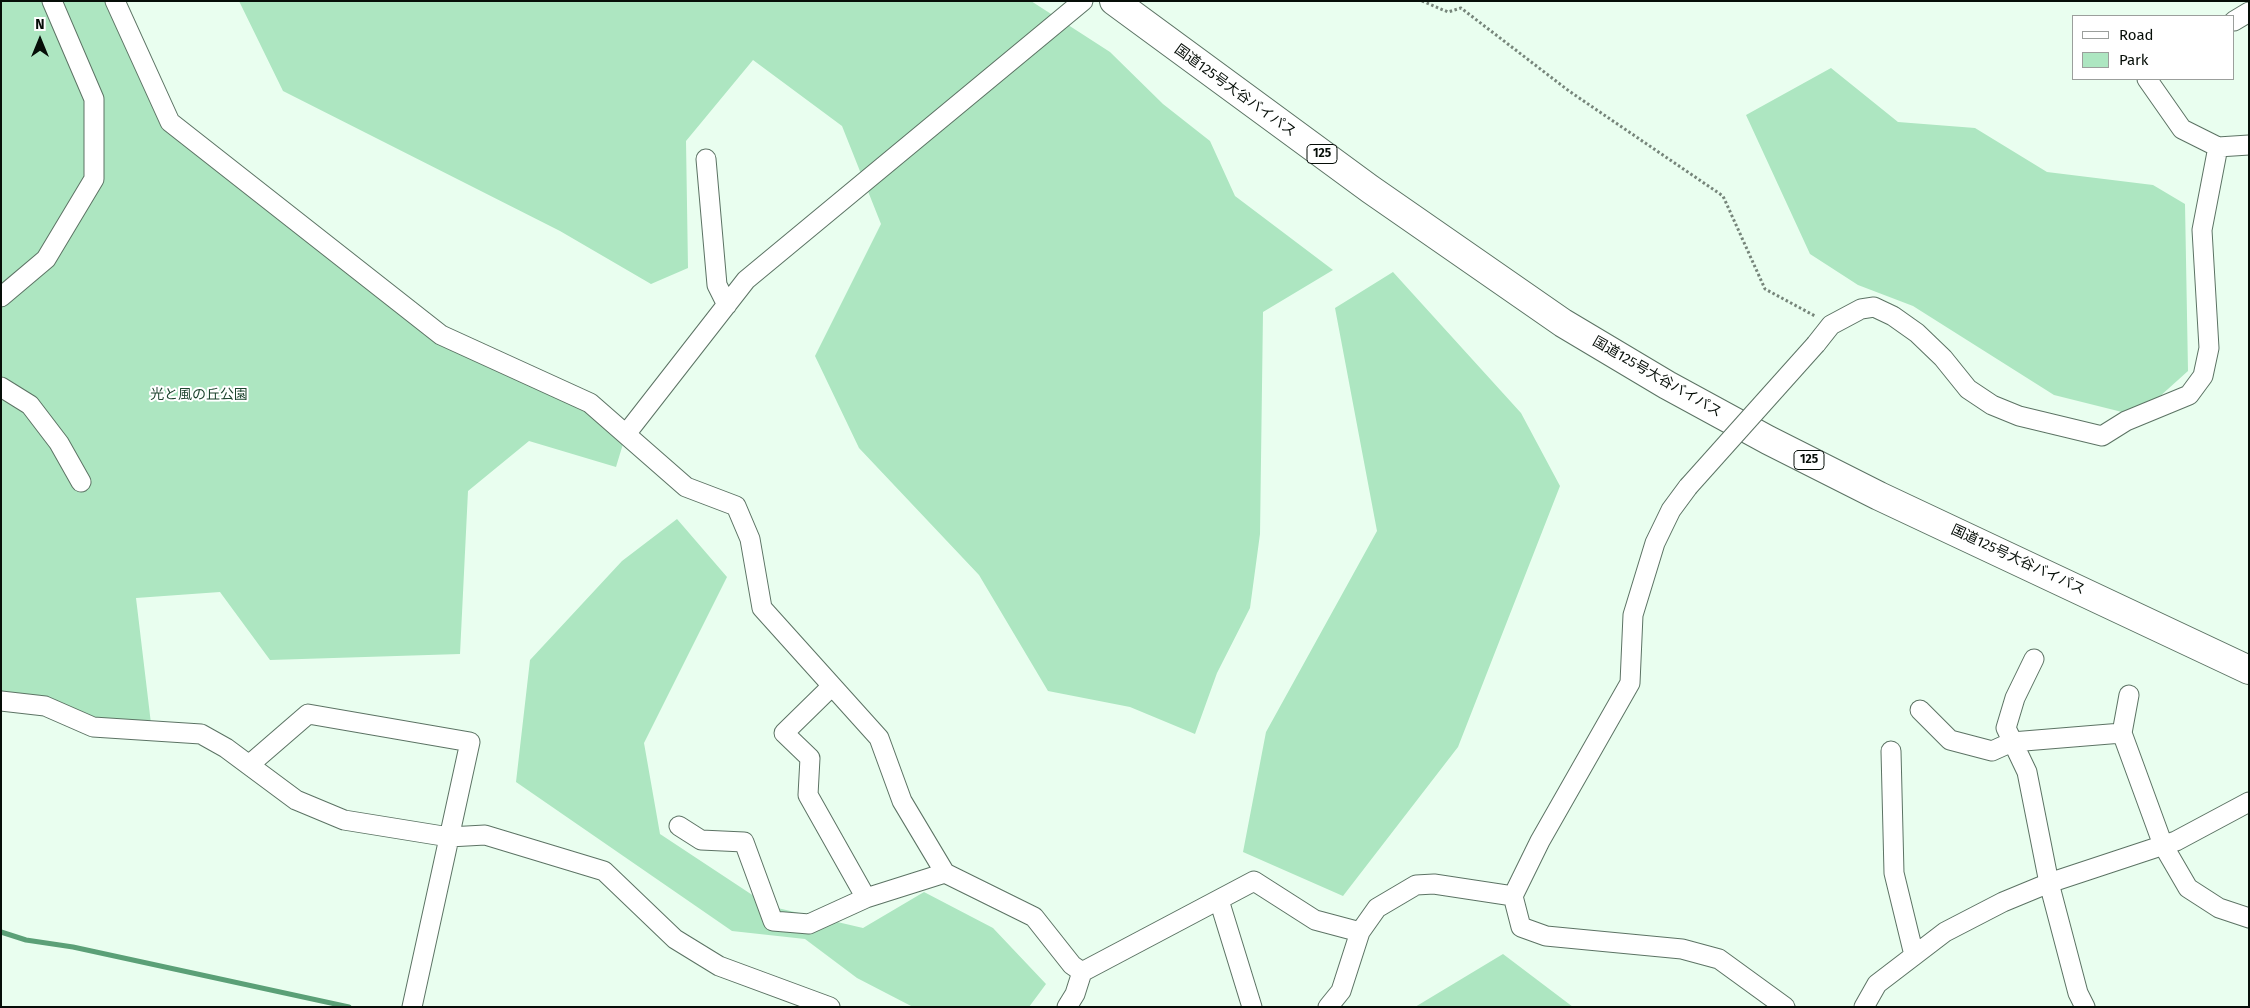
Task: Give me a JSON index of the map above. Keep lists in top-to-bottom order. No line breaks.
{"streets":{"highway":["国道125号大谷バイパス","125"]},"parks":["光と風の丘公園"],"legend":["Road","Park"],"north":"top"}
